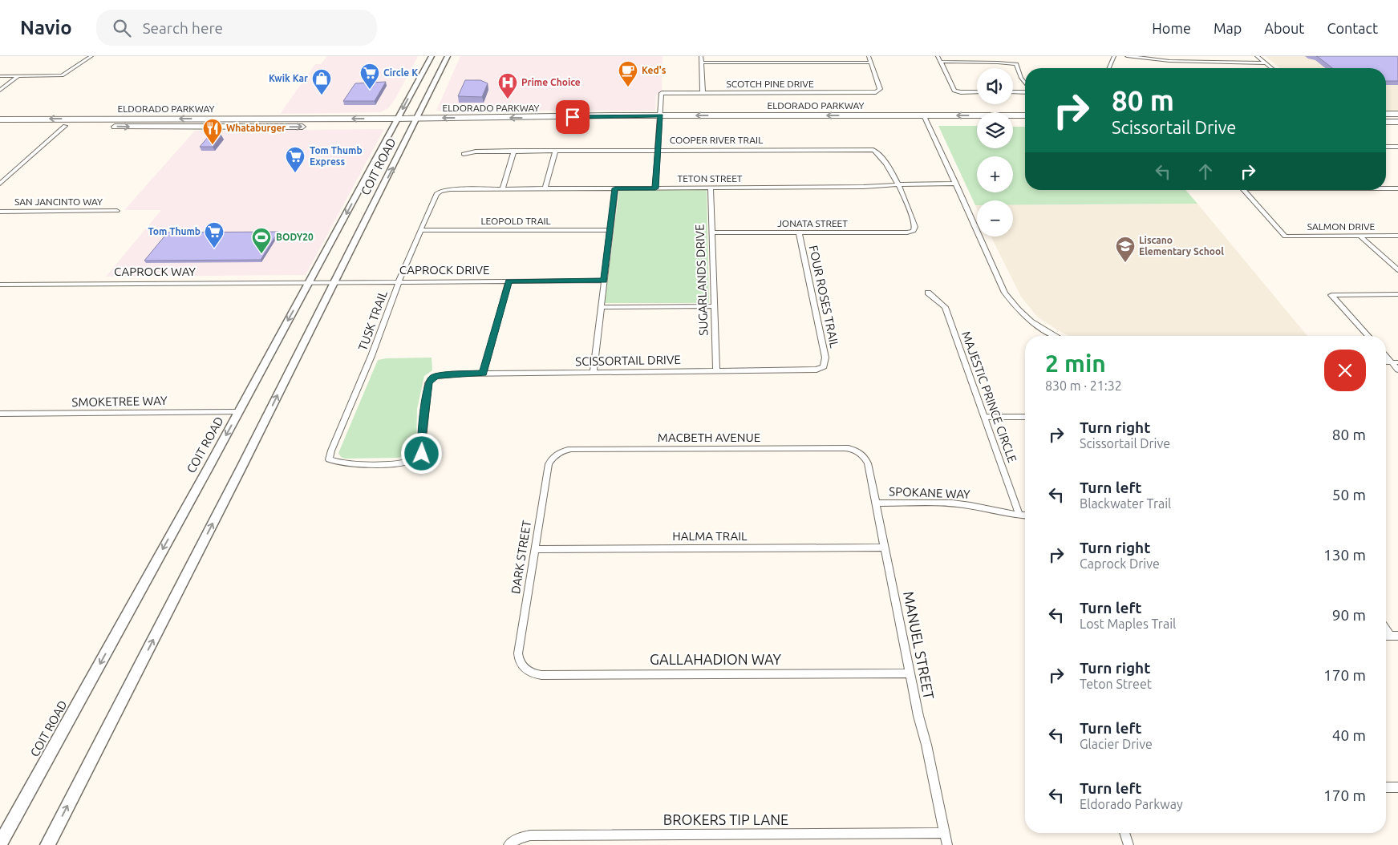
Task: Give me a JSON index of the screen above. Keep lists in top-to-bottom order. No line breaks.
{"streets":{"main road":["ELDORADO PARKWAY","COIT ROAD"],"street":["SCOTCH PINE DRIVE","COOPER RIVER TRAIL","TETON STREET","SAN JANCINTO WAY","LEOPOLD TRAIL","JONATA STREET","SALMON DRIVE","CAPROCK DRIVE","CAPROCK WAY","SUGARLANDS DRIVE","FOUR ROSES TRAIL","TUSK TRAIL","SCISSORTAIL DRIVE","MAJESTIC PRINCE CIRCLE","SMOKETREE WAY","MACBETH AVENUE","SPOKANE WAY","HALMA TRAIL","DARK STREET","MANUEL STREET","GALLAHADION WAY","BROKERS TIP LANE"]},"crossings":[["SCOTCH PINE DRIVE","ELDORADO PARKWAY"],["ELDORADO PARKWAY","COIT ROAD"],["COOPER RIVER TRAIL","TETON STREET"],["COIT ROAD","CAPROCK DRIVE"],["COIT ROAD","CAPROCK WAY"],["COIT ROAD","SMOKETREE WAY"],["TETON STREET","SUGARLANDS DRIVE"],["TETON STREET","TUSK TRAIL"],["LEOPOLD TRAIL","TUSK TRAIL"],["JONATA STREET","SUGARLANDS DRIVE"],["JONATA STREET","FOUR ROSES TRAIL"],["CAPROCK DRIVE","CAPROCK WAY"],["CAPROCK DRIVE","TUSK TRAIL"],["SUGARLANDS DRIVE","SCISSORTAIL DRIVE"],["FOUR ROSES TRAIL","SCISSORTAIL DRIVE"],["TUSK TRAIL","SCISSORTAIL DRIVE"],["MAJESTIC PRINCE CIRCLE","SPOKANE WAY"],["MACBETH AVENUE","DARK STREET"],["MACBETH AVENUE","MANUEL STREET"],["SPOKANE WAY","MANUEL STREET"],["HALMA TRAIL","DARK STREET"],["HALMA TRAIL","MANUEL STREET"],["DARK STREET","GALLAHADION WAY"],["MANUEL STREET","GALLAHADION WAY"],["MANUEL STREET","BROKERS TIP LANE"]],"places":{"cafe":["Ked's"],"supermarket":["Circle K","Tom Thumb Express","Tom Thumb"],"shop":["Kwik Kar"],"hospital":["Prime Choice"],"restaurant":["Whataburger"],"sports":["BODY20"],"school or university":["Liscano Elementary School"]},"page":{"header":"Navio","search":"Search here","nav":["Home","Map","About","Contact"],"map_buttons":["+","−"],"turn":["80 m","Scissortail Drive"],"heading":["2 min","830 m · 21:32"],"list":[{"name":"Turn right","note":"Scissortail Drive","value":"80 m"},{"name":"Turn left","note":"Blackwater Trail","value":"50 m"},{"name":"Turn right","note":"Caprock Drive","value":"130 m"},{"name":"Turn left","note":"Lost Maples Trail","value":"90 m"},{"name":"Turn right","note":"Teton Street","value":"170 m"},{"name":"Turn left","note":"Glacier Drive","value":"40 m"},{"name":"Turn left","note":"Eldorado Parkway","value":"170 m"}]}}
